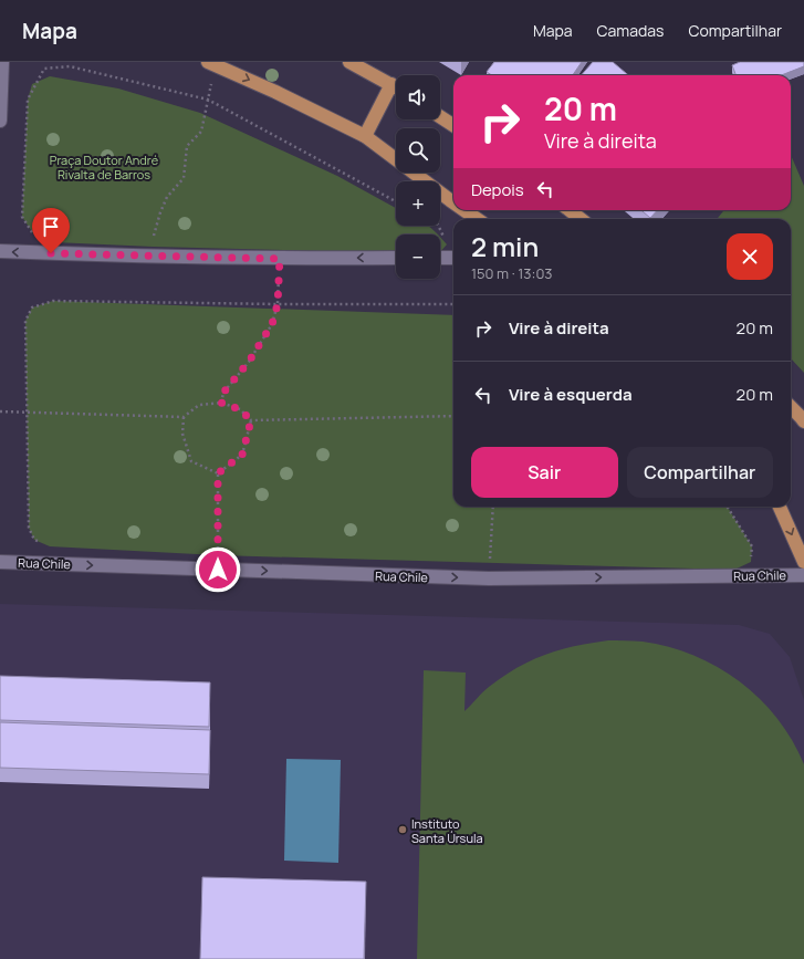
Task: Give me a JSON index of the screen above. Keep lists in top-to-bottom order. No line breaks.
{"streets":{"street":["Rua Chile"]},"one_way":["Rua Chile"],"parks":["Praça Doutor André Rivalta de Barros"],"places":["Instituto Santa Úrsula"],"page":{"header":"Mapa","nav":["Mapa","Camadas","Compartilhar"],"map_buttons":["+","−"],"turn":["20 m","Vire à direita"],"then":"Depois","heading":["2 min","150 m · 13:03"],"list":[{"name":"Vire à direita","value":"20 m"},{"name":"Vire à esquerda","value":"20 m"}],"buttons":["Sair","Compartilhar"]}}
